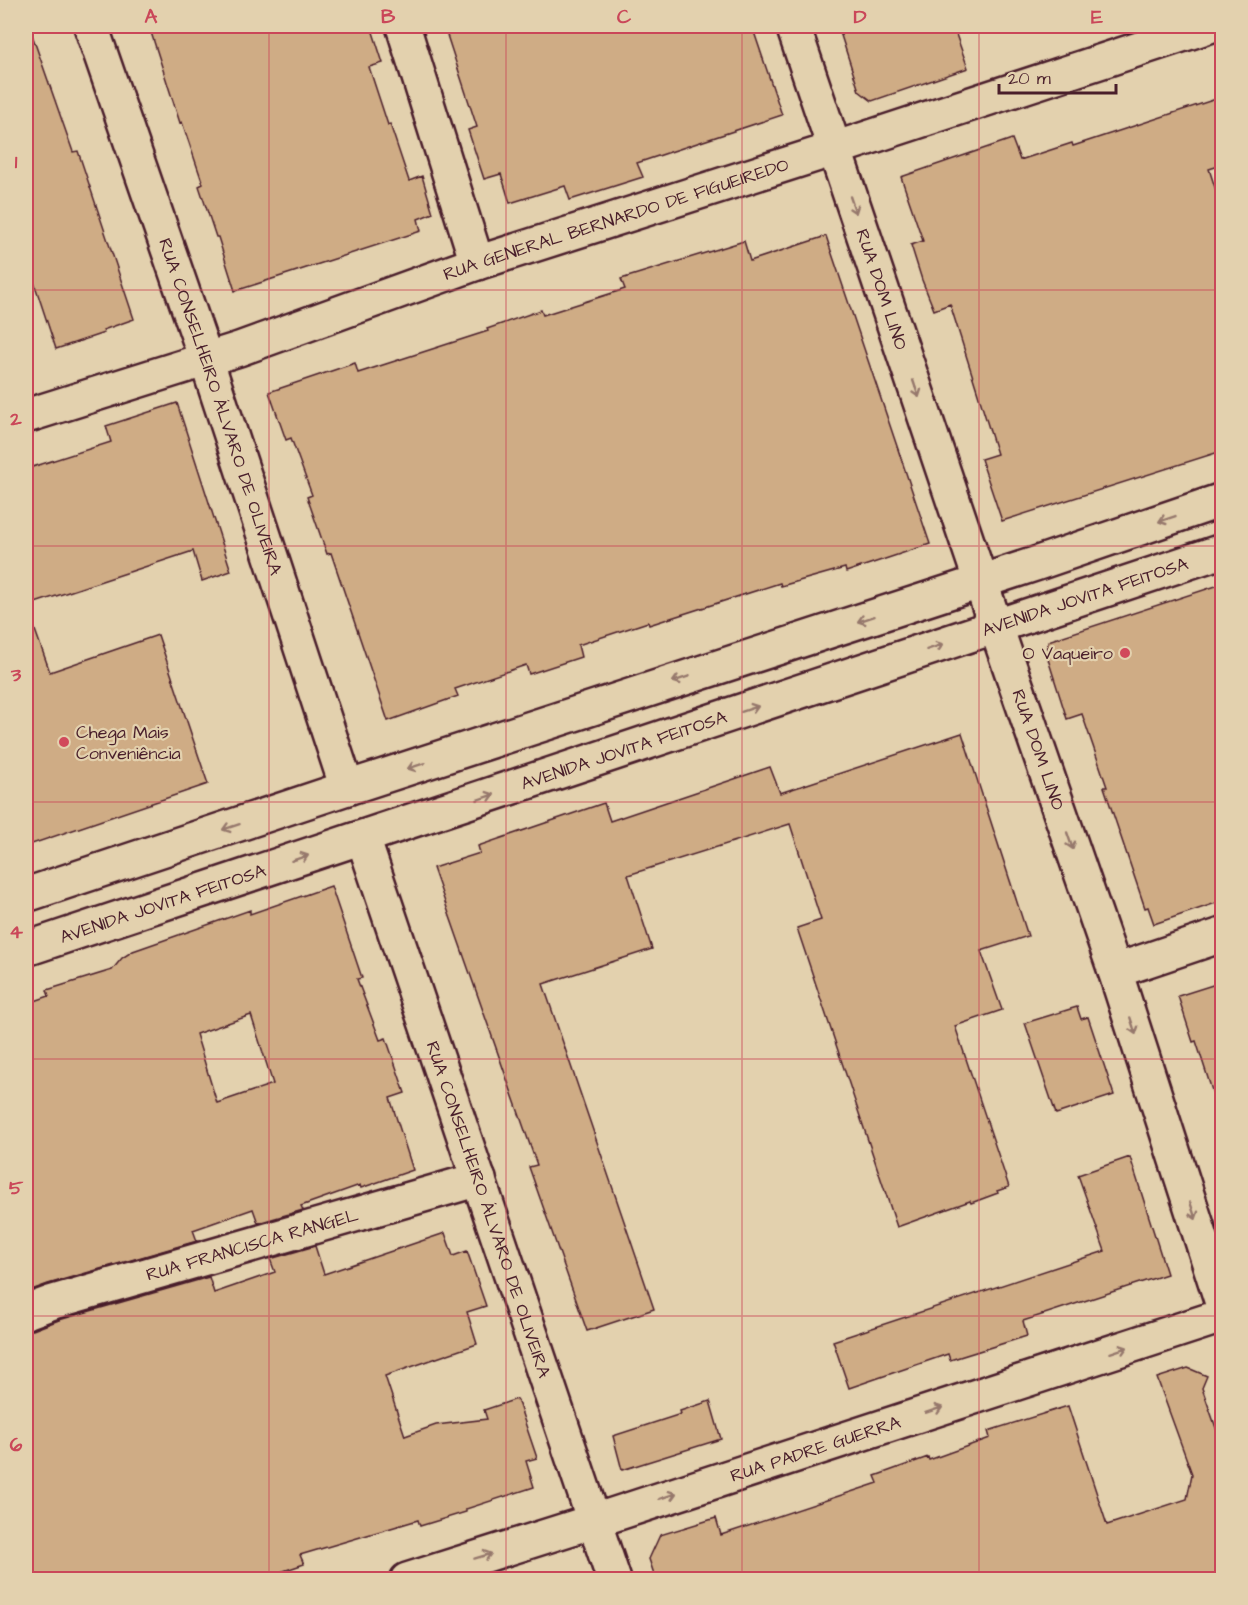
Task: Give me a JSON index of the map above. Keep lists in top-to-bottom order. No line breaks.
{"streets":{"street":["RUA GENERAL BERNARDO DE FIGUEIREDO","RUA DOM LINO","RUA CONSELHEIRO ÁLVARO DE OLIVEIRA","AVENIDA JOVITA FEITOSA","RUA FRANCISCA RANGEL","RUA PADRE GUERRA"]},"crossings":[["RUA GENERAL BERNARDO DE FIGUEIREDO","RUA DOM LINO"],["RUA GENERAL BERNARDO DE FIGUEIREDO","RUA CONSELHEIRO ÁLVARO DE OLIVEIRA"],["RUA DOM LINO","AVENIDA JOVITA FEITOSA"],["RUA CONSELHEIRO ÁLVARO DE OLIVEIRA","AVENIDA JOVITA FEITOSA"],["RUA CONSELHEIRO ÁLVARO DE OLIVEIRA","RUA FRANCISCA RANGEL"],["RUA CONSELHEIRO ÁLVARO DE OLIVEIRA","RUA PADRE GUERRA"]],"one_way":["RUA DOM LINO","RUA PADRE GUERRA"],"places":["O Vaqueiro","Chega Mais Conveniência"],"scale_bar":"20 m","grid":{"columns":["A","B","C","D","E"],"rows":["1","2","3","4","5","6"]}}
